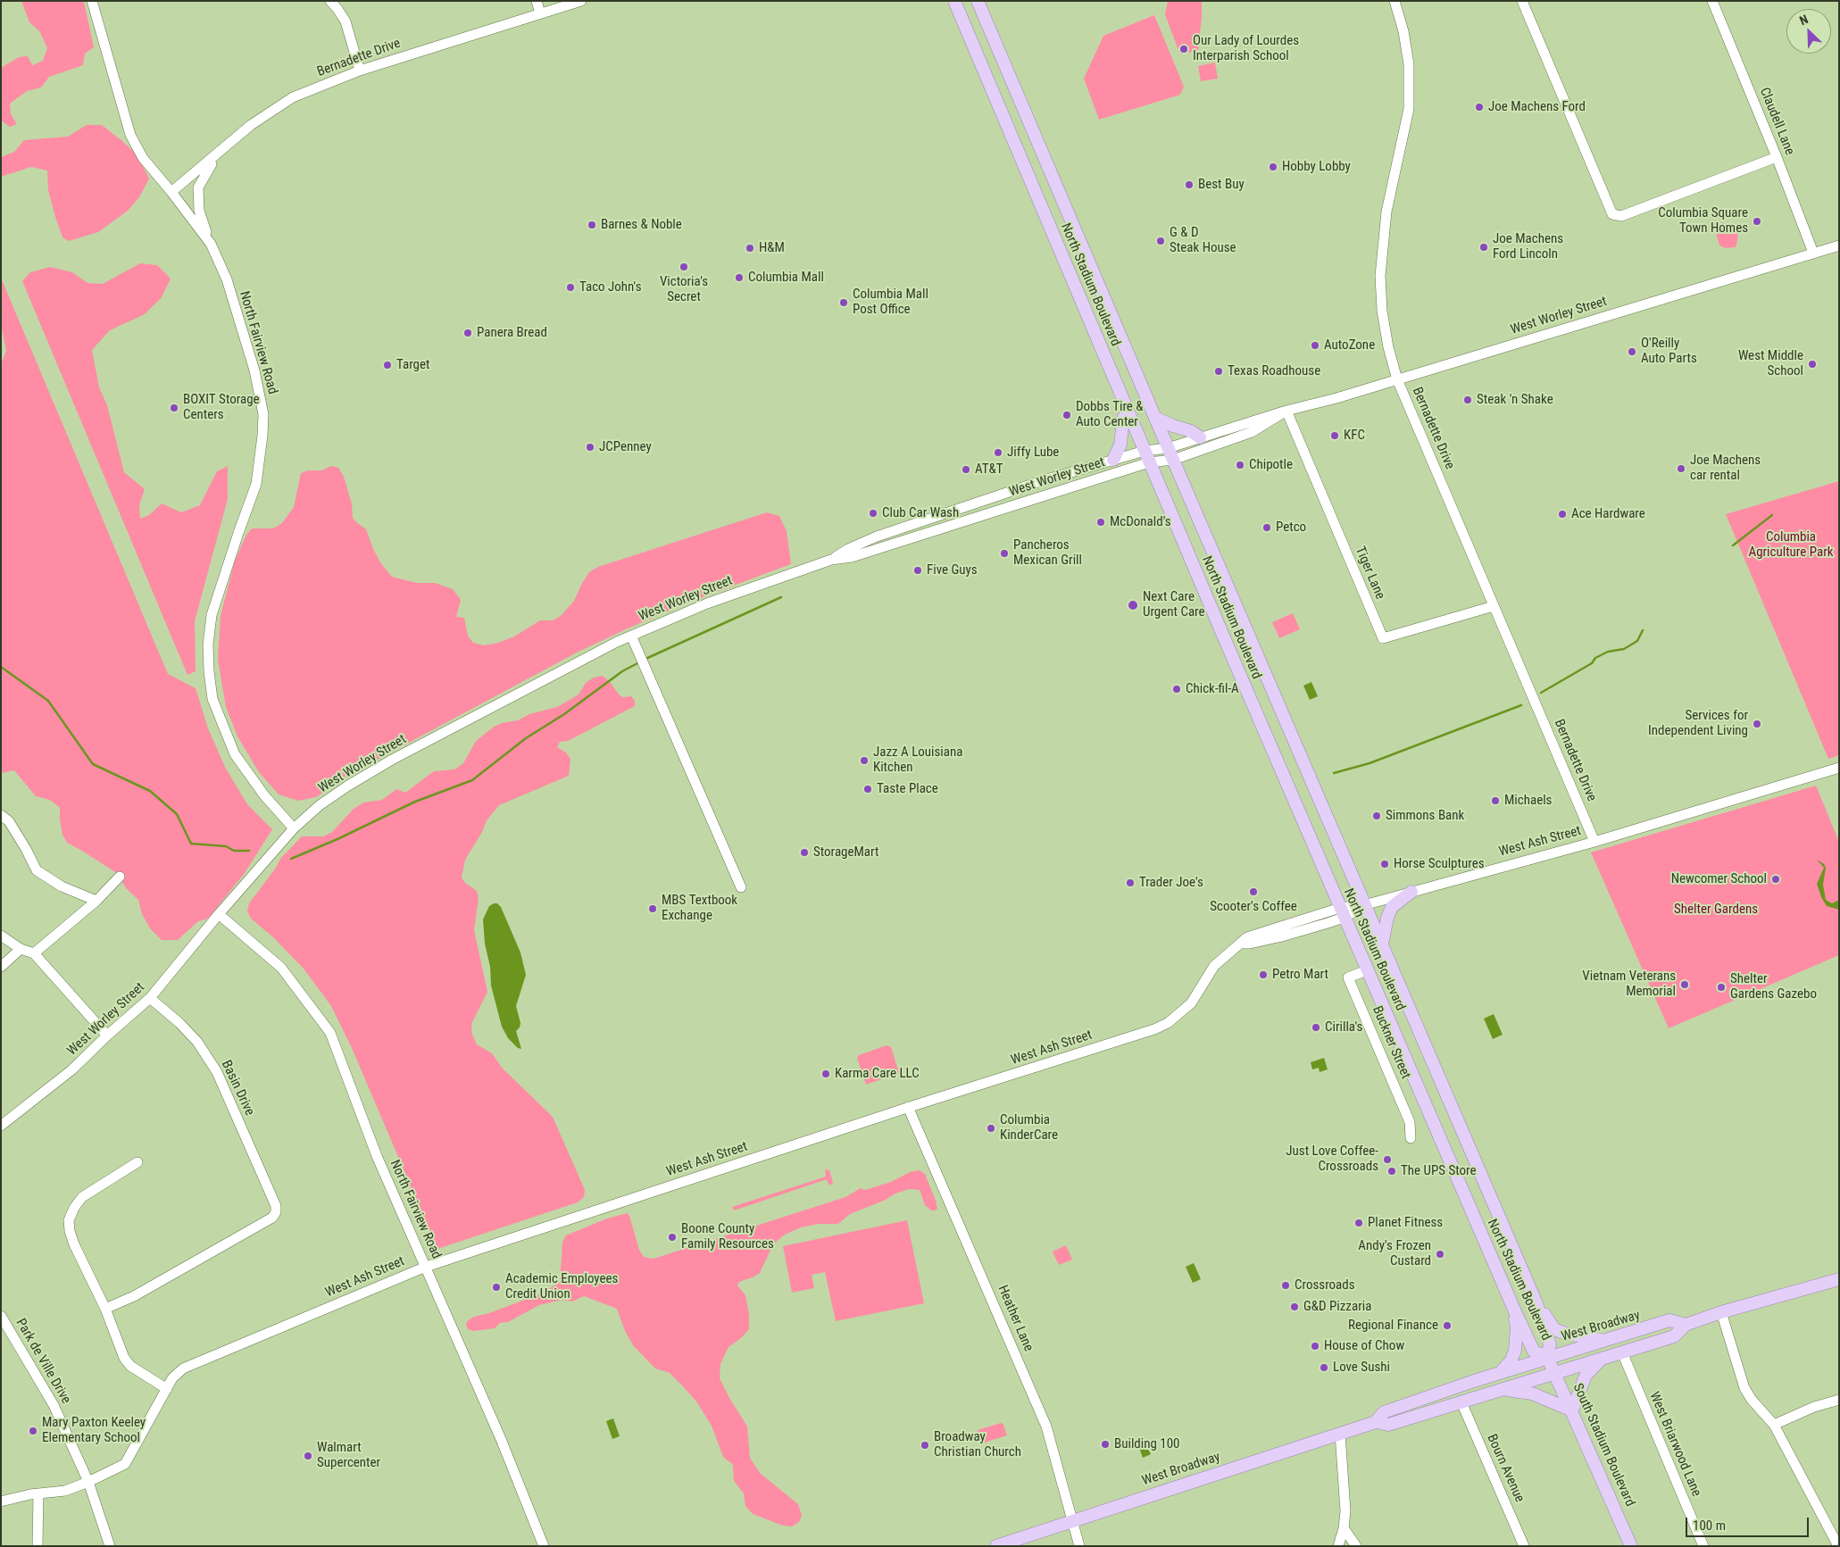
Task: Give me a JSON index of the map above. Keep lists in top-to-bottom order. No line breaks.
{"streets":{"main road":["North Stadium Boulevard","West Broadway","South Stadium Boulevard"],"street":["Bernadette Drive","Claudell Lane","West Worley Street","North Fairview Road","Tiger Lane","West Ash Street","Buckner Street","Basin Drive","Heather Lane","Park de Ville Drive","West Briarwood Lane","Bourn Avenue"]},"crossings":[["Bernadette Drive","West Worley Street"],["Bernadette Drive","North Fairview Road"],["Bernadette Drive","Tiger Lane"],["Bernadette Drive","West Ash Street"],["Claudell Lane","West Worley Street"],["North Stadium Boulevard","West Worley Street"],["North Stadium Boulevard","West Ash Street"],["North Stadium Boulevard","Buckner Street"],["North Stadium Boulevard","West Broadway"],["North Stadium Boulevard","South Stadium Boulevard"],["West Worley Street","North Fairview Road"],["West Worley Street","Tiger Lane"],["West Worley Street","Basin Drive"],["North Fairview Road","West Ash Street"],["West Ash Street","Heather Lane"],["West Ash Street","Park de Ville Drive"],["Heather Lane","West Broadway"],["West Broadway","West Briarwood Lane"],["West Broadway","South Stadium Boulevard"],["West Broadway","Bourn Avenue"]],"parks":["Columbia Agriculture Park","Shelter Gardens"],"places":["Our Lady of Lourdes Interparish School","Joe Machens Ford","Hobby Lobby","Best Buy","Columbia Square Town Homes","Barnes & Noble","G & D Steak House","Joe Machens Ford Lincoln","H&M","Victoria's Secret","Columbia Mall","Taco John's","Columbia Mall Post Office","Panera Bread","AutoZone","O'Reilly Auto Parts","West Middle School","Target","Texas Roadhouse","Steak 'n Shake","BOXIT Storage Centers","Dobbs Tire & Auto Center","KFC","JCPenney","Jiffy Lube","Chipotle","Joe Machens car rental","AT&T","Club Car Wash","Ace Hardware","McDonald's","Petco","Pancheros Mexican Grill","Five Guys","Next Care Urgent Care","Chick-fil-A","Services for Independent Living","Jazz A Louisiana Kitchen","Taste Place","Michaels","Simmons Bank","StorageMart","Horse Sculptures","Newcomer School","Trader Joe's","Scooter's Coffee","MBS Textbook Exchange","Petro Mart","Vietnam Veterans Memorial","Shelter Gardens Gazebo","Cirilla's","Karma Care LLC","Columbia KinderCare","Just Love Coffee- Crossroads","The UPS Store","Planet Fitness","Boone County Family Resources","Andy's Frozen Custard","Crossroads","Academic Employees Credit Union","G&D Pizzaria","Regional Finance","House of Chow","Love Sushi","Mary Paxton Keeley Elementary School","Building 100","Broadway Christian Church","Walmart Supercenter"],"scale_bar":"100 m","north":"top left"}
